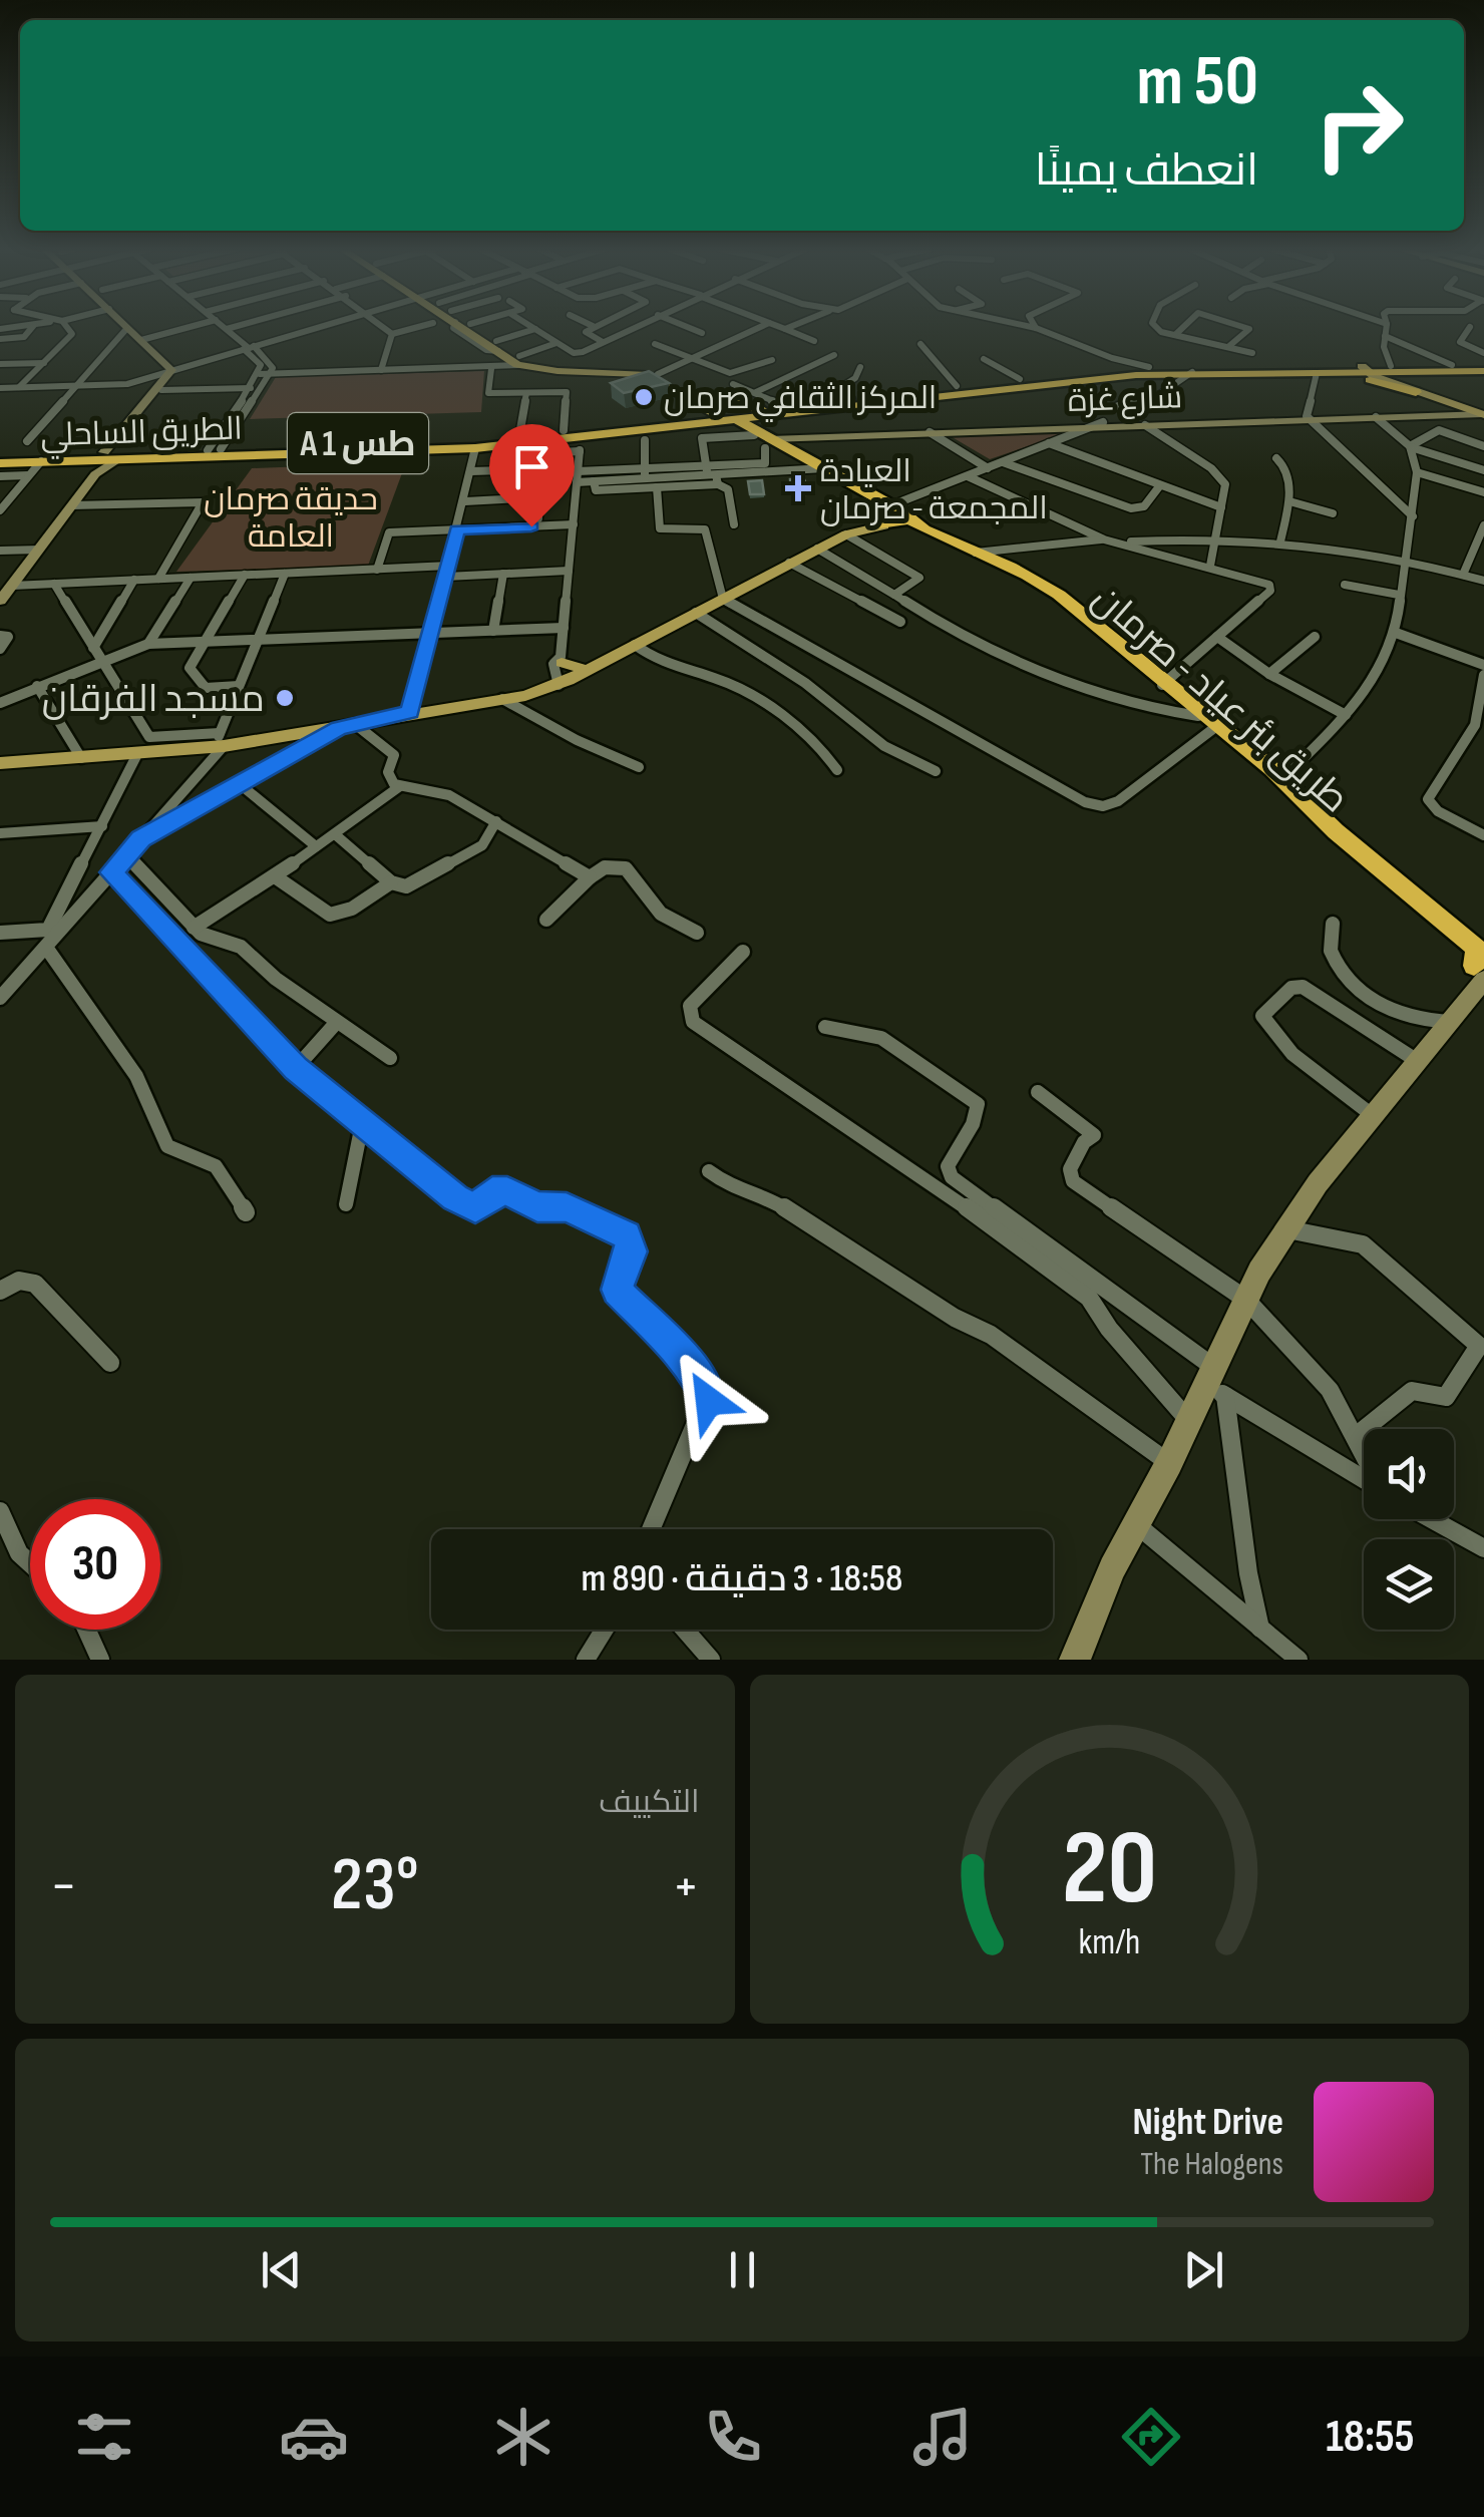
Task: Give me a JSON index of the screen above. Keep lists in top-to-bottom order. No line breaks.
{"streets":{"highway":["الطريق الساحلي","A 1 طس","طريق بئر عياد - صرمان"],"street":["شارع غزة"]},"crossings":[["شارع غزة","طريق بئر عياد - صرمان"],["الطريق الساحلي","طريق بئر عياد - صرمان"]],"parks":["حديقة صرمان العامة"],"places":{"other":["المركز الثقافي صرمان","مسجد الفرقان"],"health":["العيادة المجمعة - صرمان"]},"page":{"turn":["50 m","انعطف يمينًا"],"limit":"30","trip":"18:58 · 3 دقيقة · 890 m","tile":"التكييف","heat":["−","23°","+"],"song":["Night Drive","The Halogens"],"tabs":"18:55","gauge":["20","km/h"]}}
